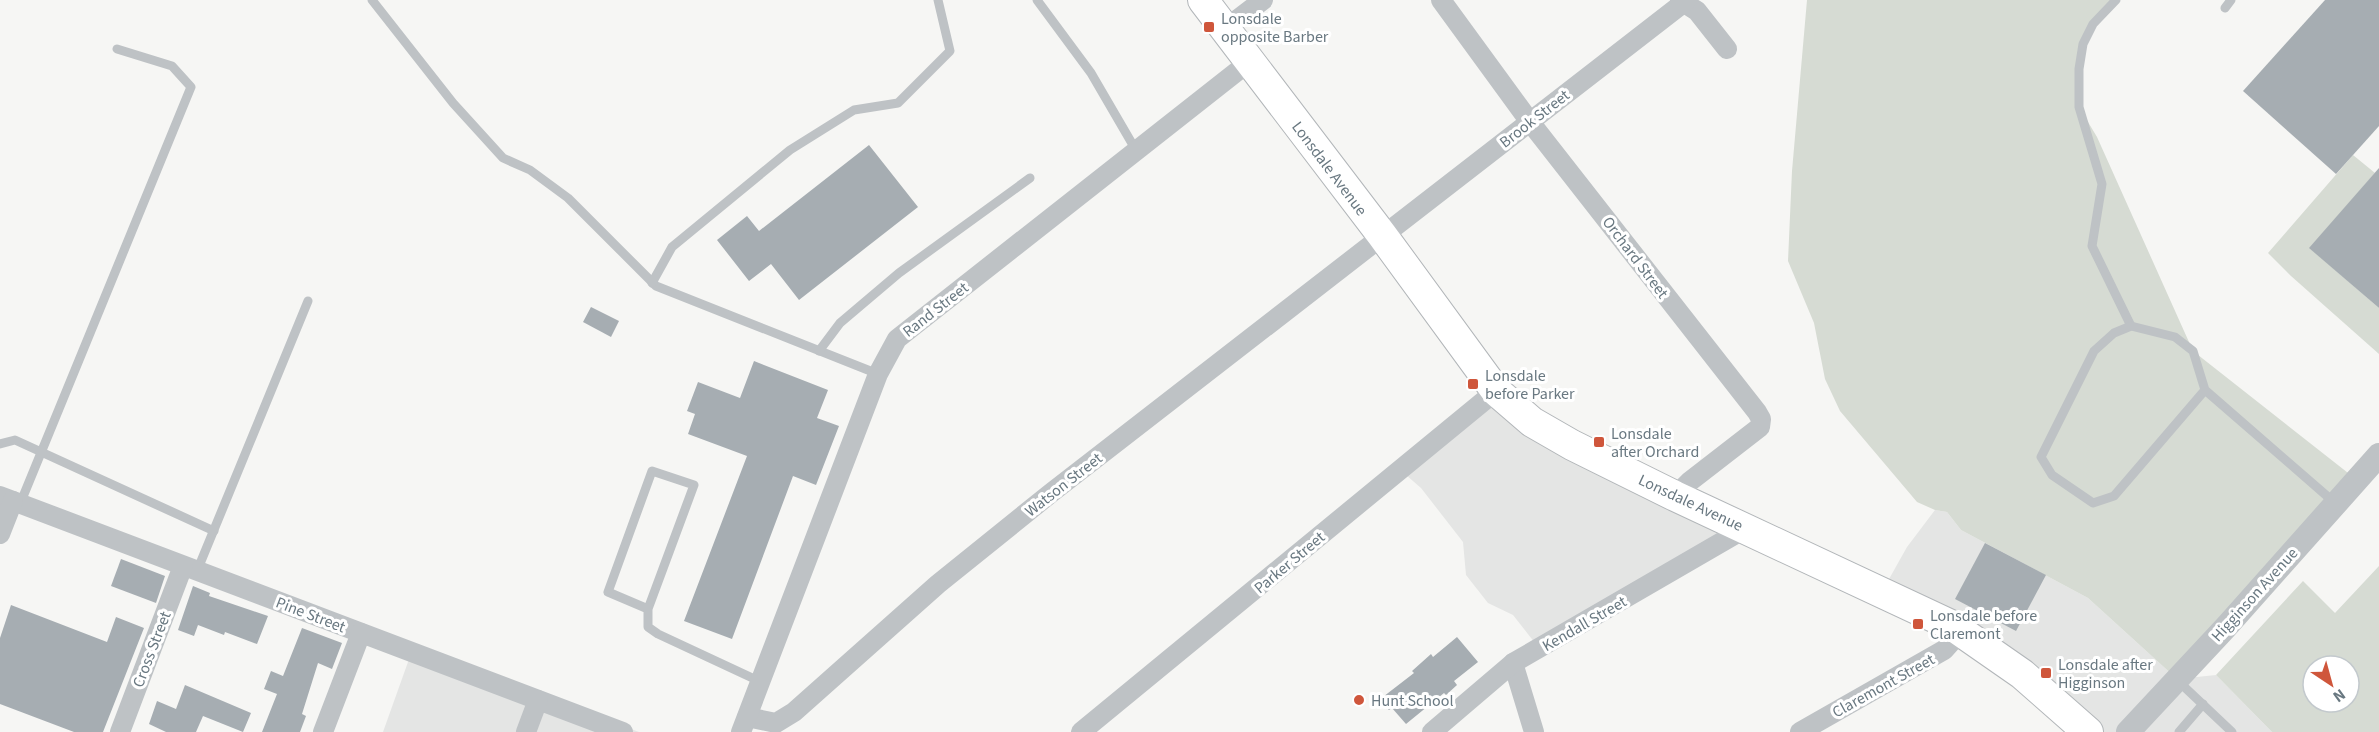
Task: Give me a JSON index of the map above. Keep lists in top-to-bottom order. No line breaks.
{"streets":{"main road":["Lonsdale Avenue"],"street":["Brook Street","Orchard Street","Rand Street","Watson Street","Parker Street","Higginson Avenue","Pine Street","Kendall Street","Cross Street","Claremont Street"]},"crossings":[["Brook Street","Lonsdale Avenue"],["Brook Street","Orchard Street"],["Brook Street","Watson Street"],["Lonsdale Avenue","Orchard Street"],["Lonsdale Avenue","Rand Street"],["Lonsdale Avenue","Watson Street"],["Lonsdale Avenue","Parker Street"],["Lonsdale Avenue","Kendall Street"],["Lonsdale Avenue","Claremont Street"],["Rand Street","Watson Street"],["Pine Street","Cross Street"]],"places":{"transit":["Lonsdale opposite Barber","Lonsdale before Parker","Lonsdale after Orchard","Lonsdale before Claremont","Lonsdale after Higginson"],"other":["Hunt School"]},"north":"bottom right"}
